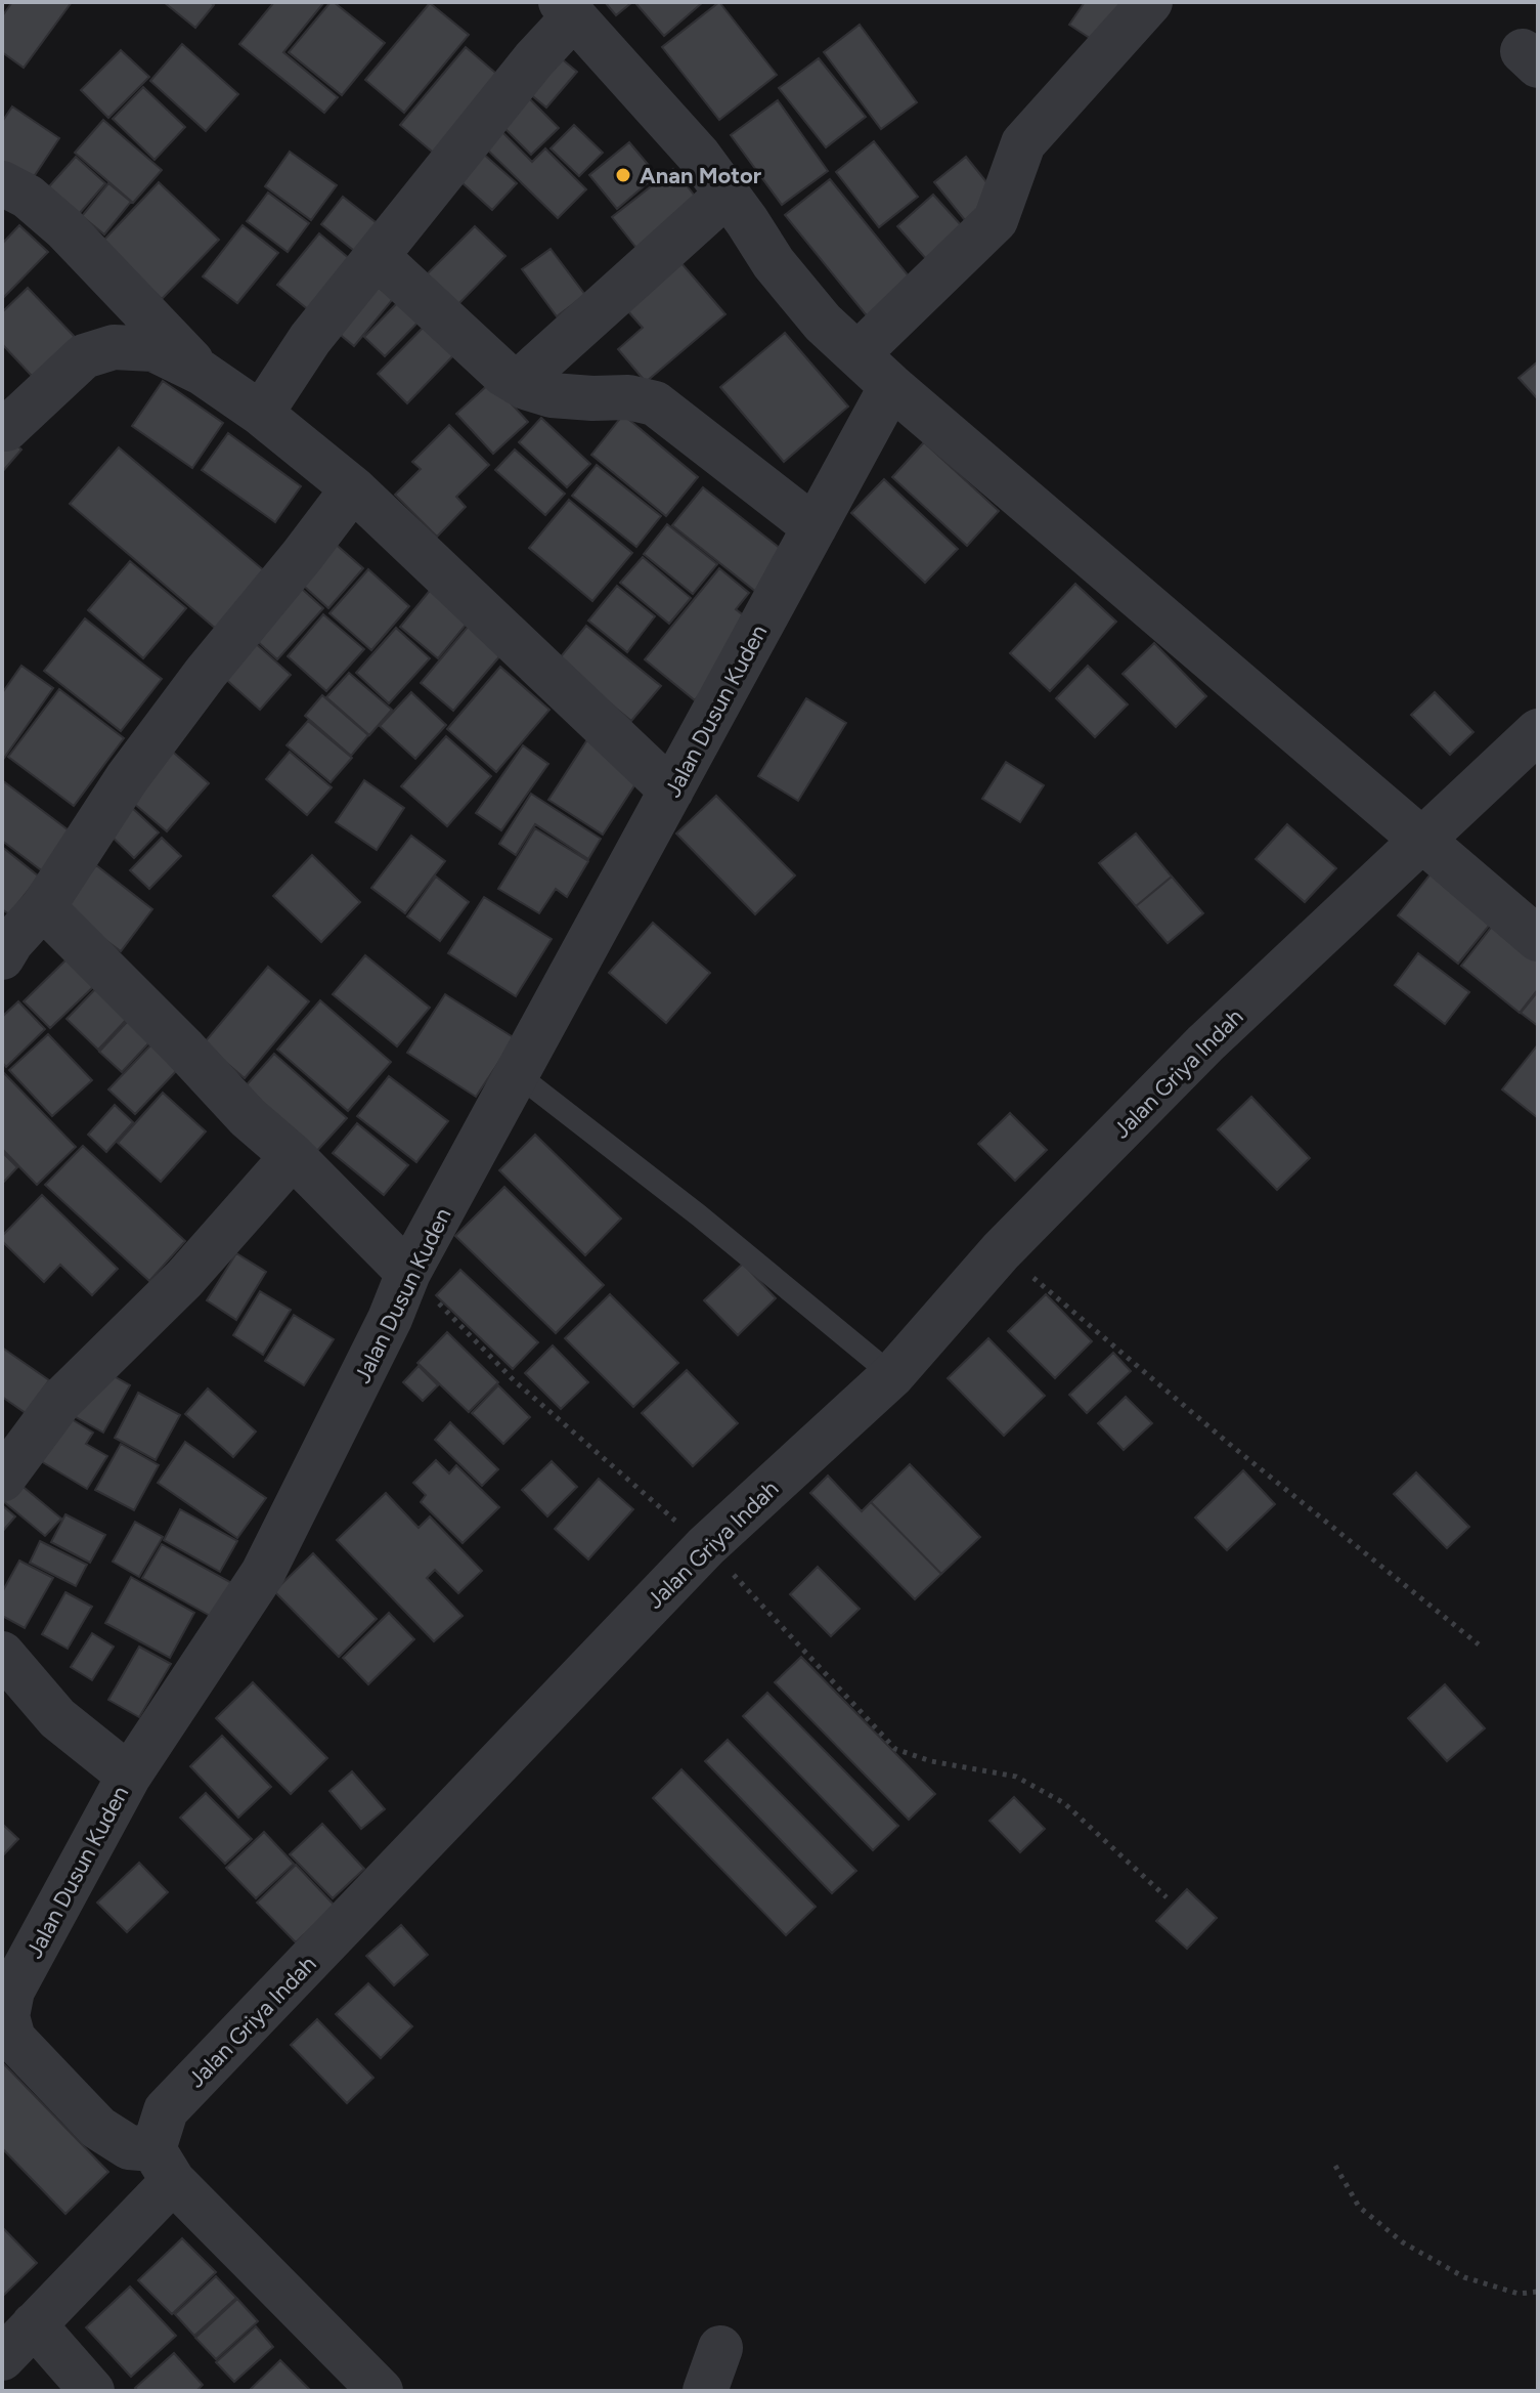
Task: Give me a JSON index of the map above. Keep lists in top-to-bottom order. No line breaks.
{"streets":{"street":["Jalan Dusun Kuden","Jalan Griya Indah"]},"crossings":[["Jalan Dusun Kuden","Jalan Griya Indah"]],"places":["Anan Motor"]}
